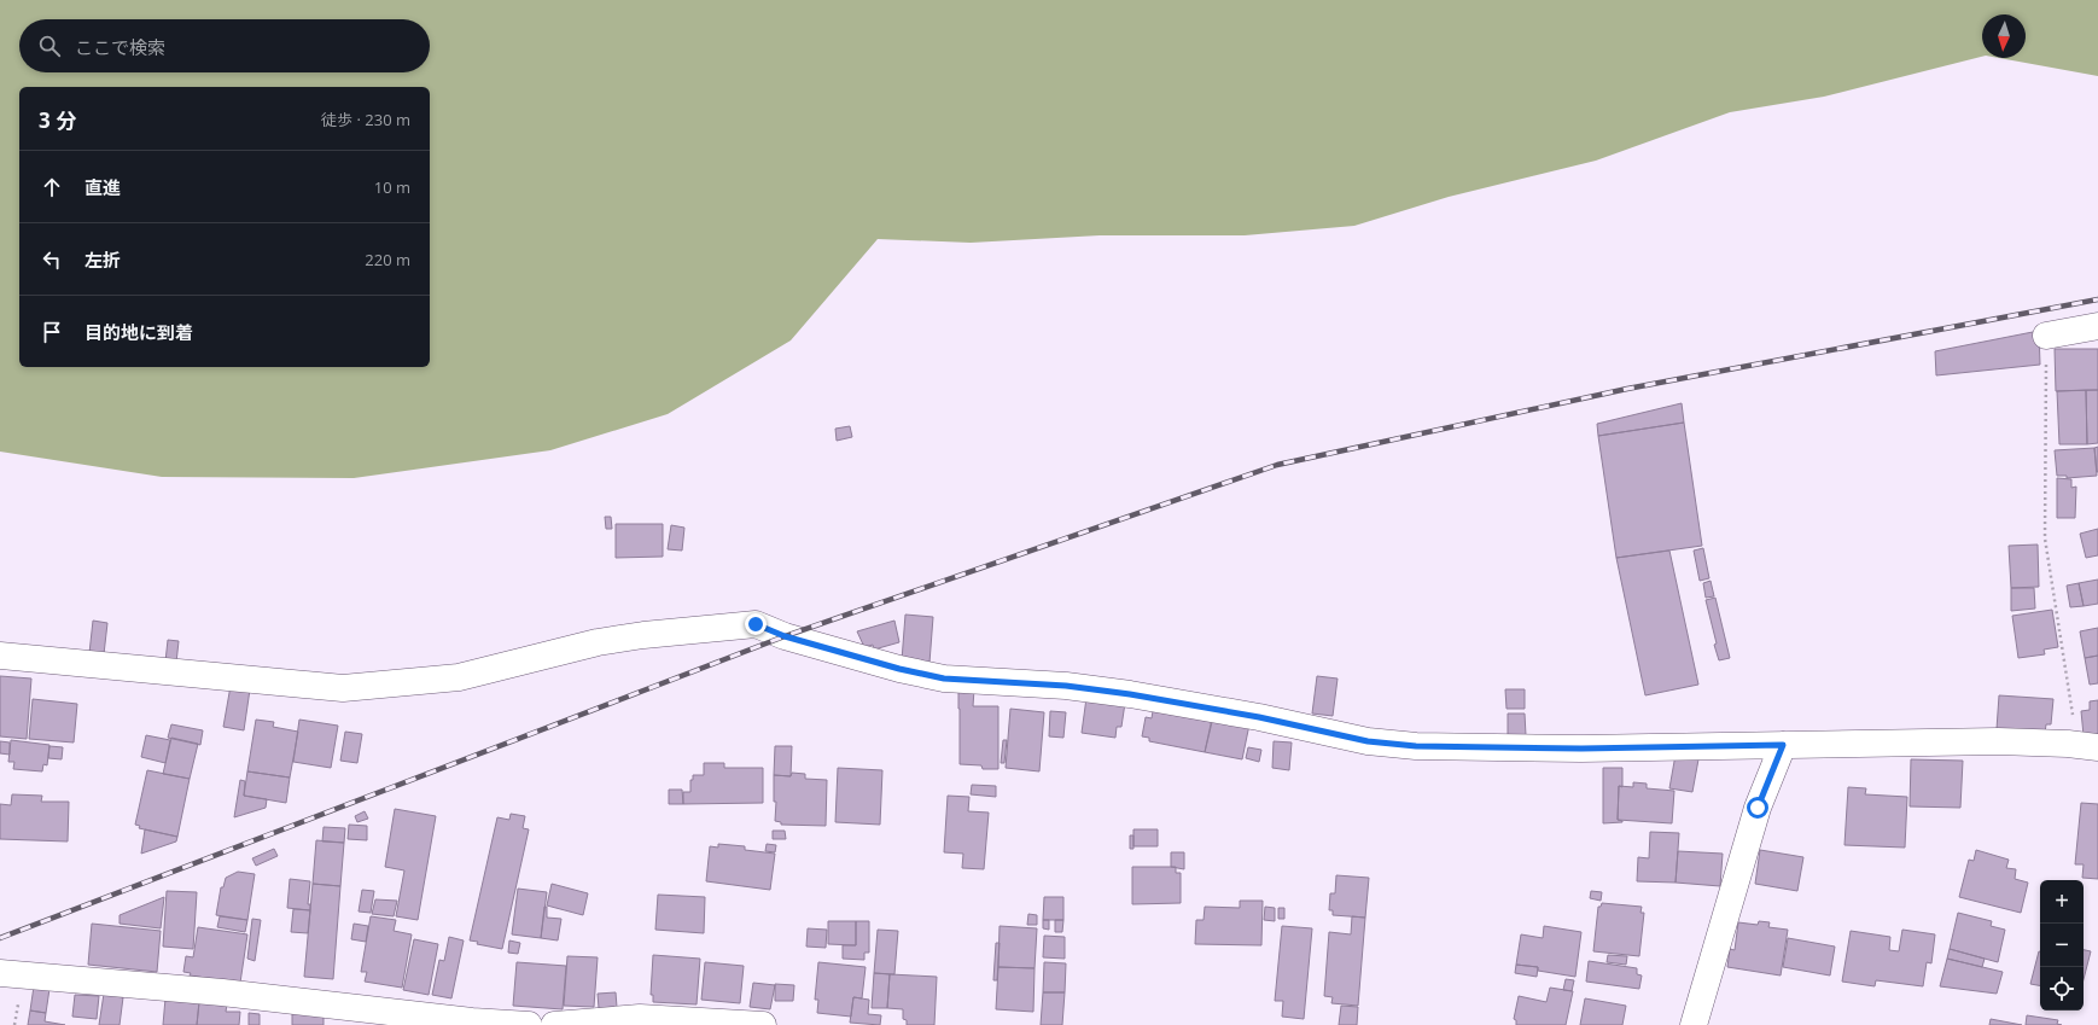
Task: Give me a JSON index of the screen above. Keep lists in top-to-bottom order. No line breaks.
{"north":"bottom","page":{"search":"ここで検索","heading":["3 分","徒歩 · 230 m"],"list":[["直進","10 m"],["左折","220 m"],"目的地に到着"],"map_buttons":["+","−"]}}
